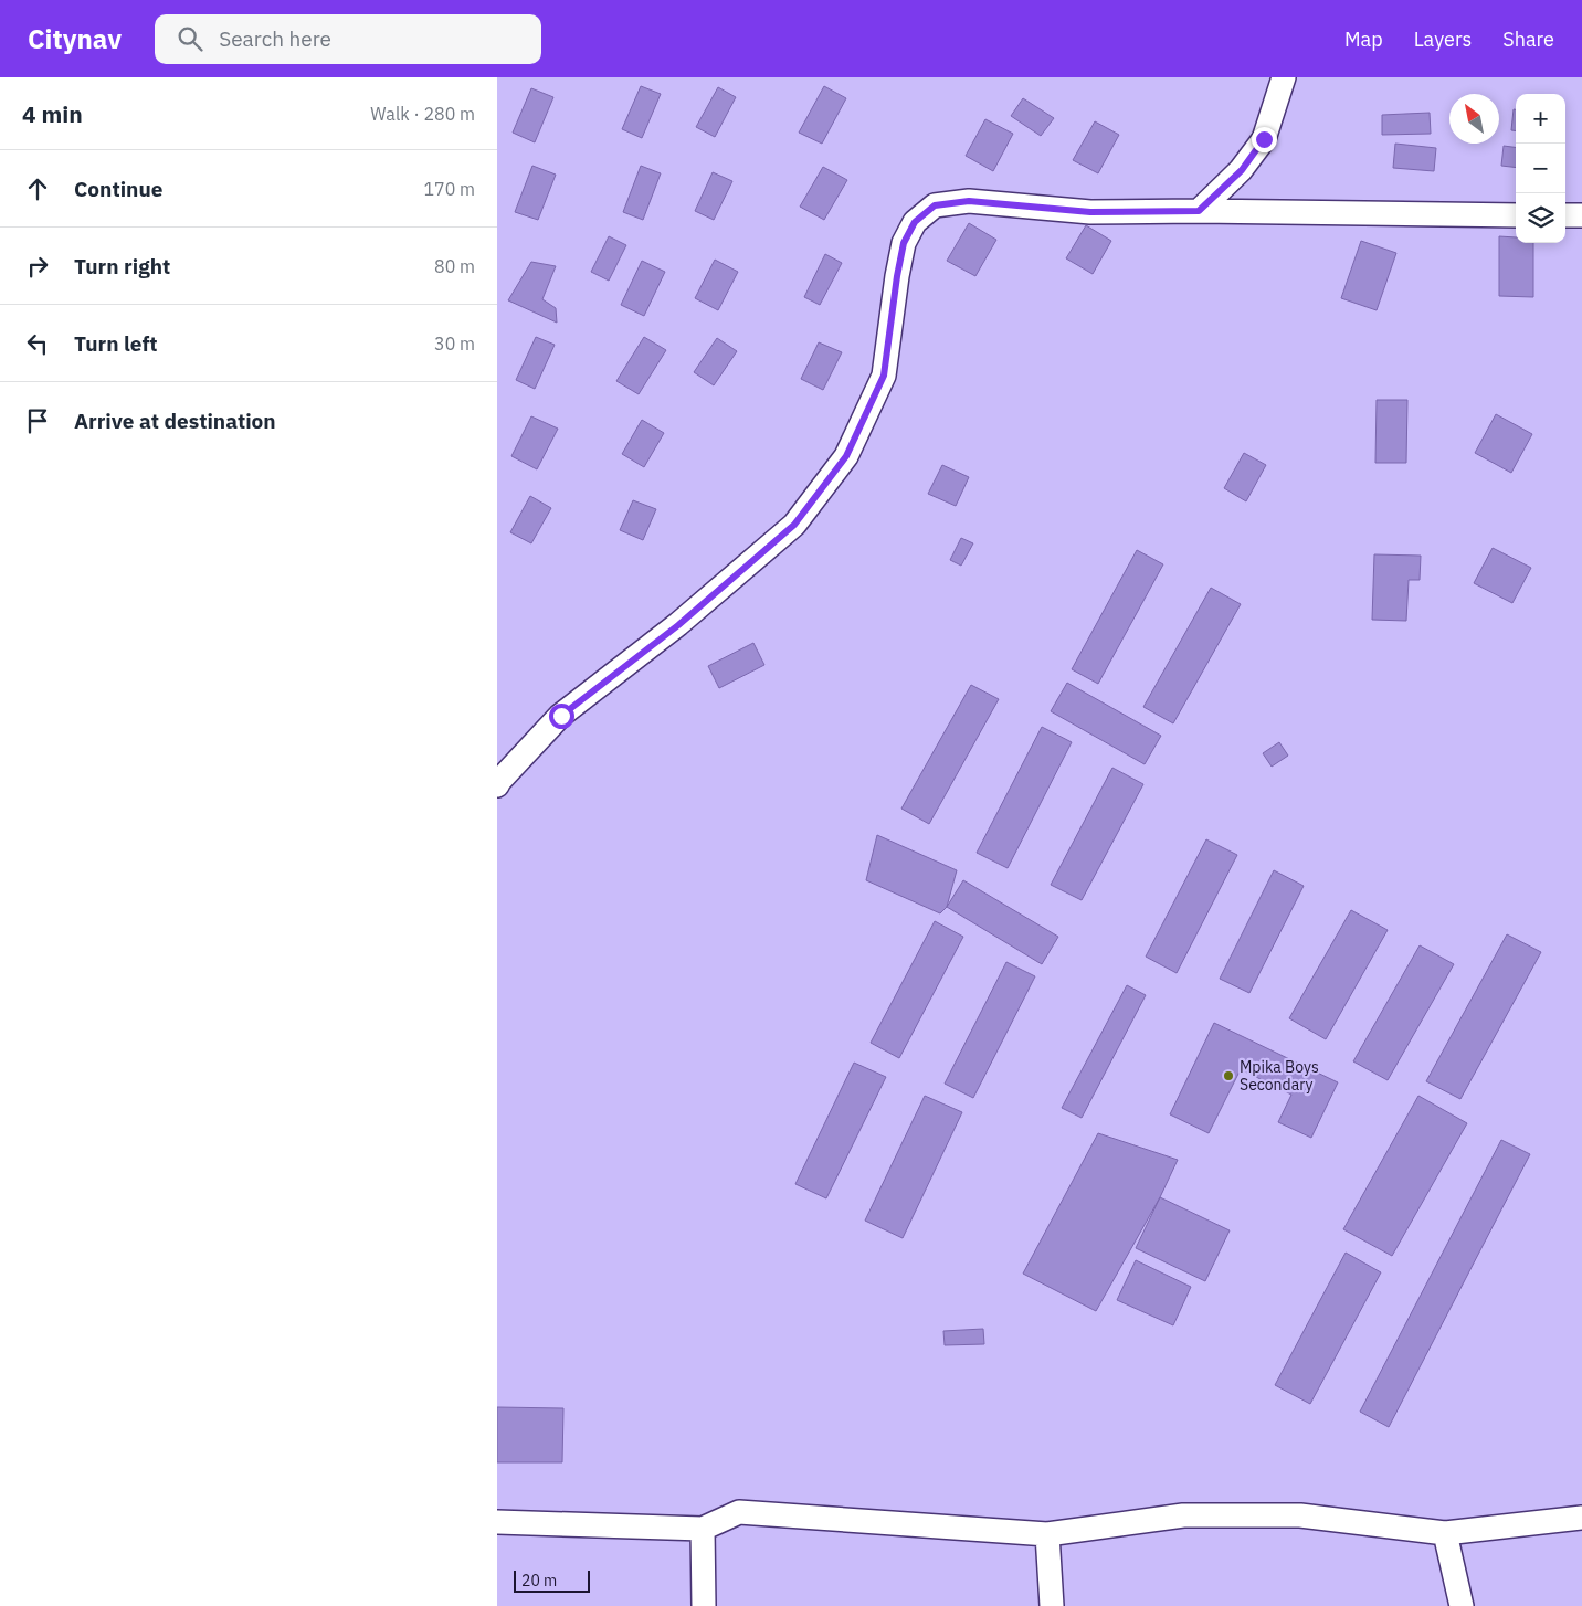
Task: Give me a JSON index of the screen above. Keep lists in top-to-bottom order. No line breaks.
{"places":["Mpika Boys Secondary"],"scale_bar":"20 m","north":"top left","page":{"header":"Citynav","search":"Search here","nav":["Map","Layers","Share"],"heading":["4 min","Walk · 280 m"],"map_buttons":["+","−"],"list":[["Continue","170 m"],["Turn right","80 m"],["Turn left","30 m"],"Arrive at destination"],"scale":"20 m"}}
